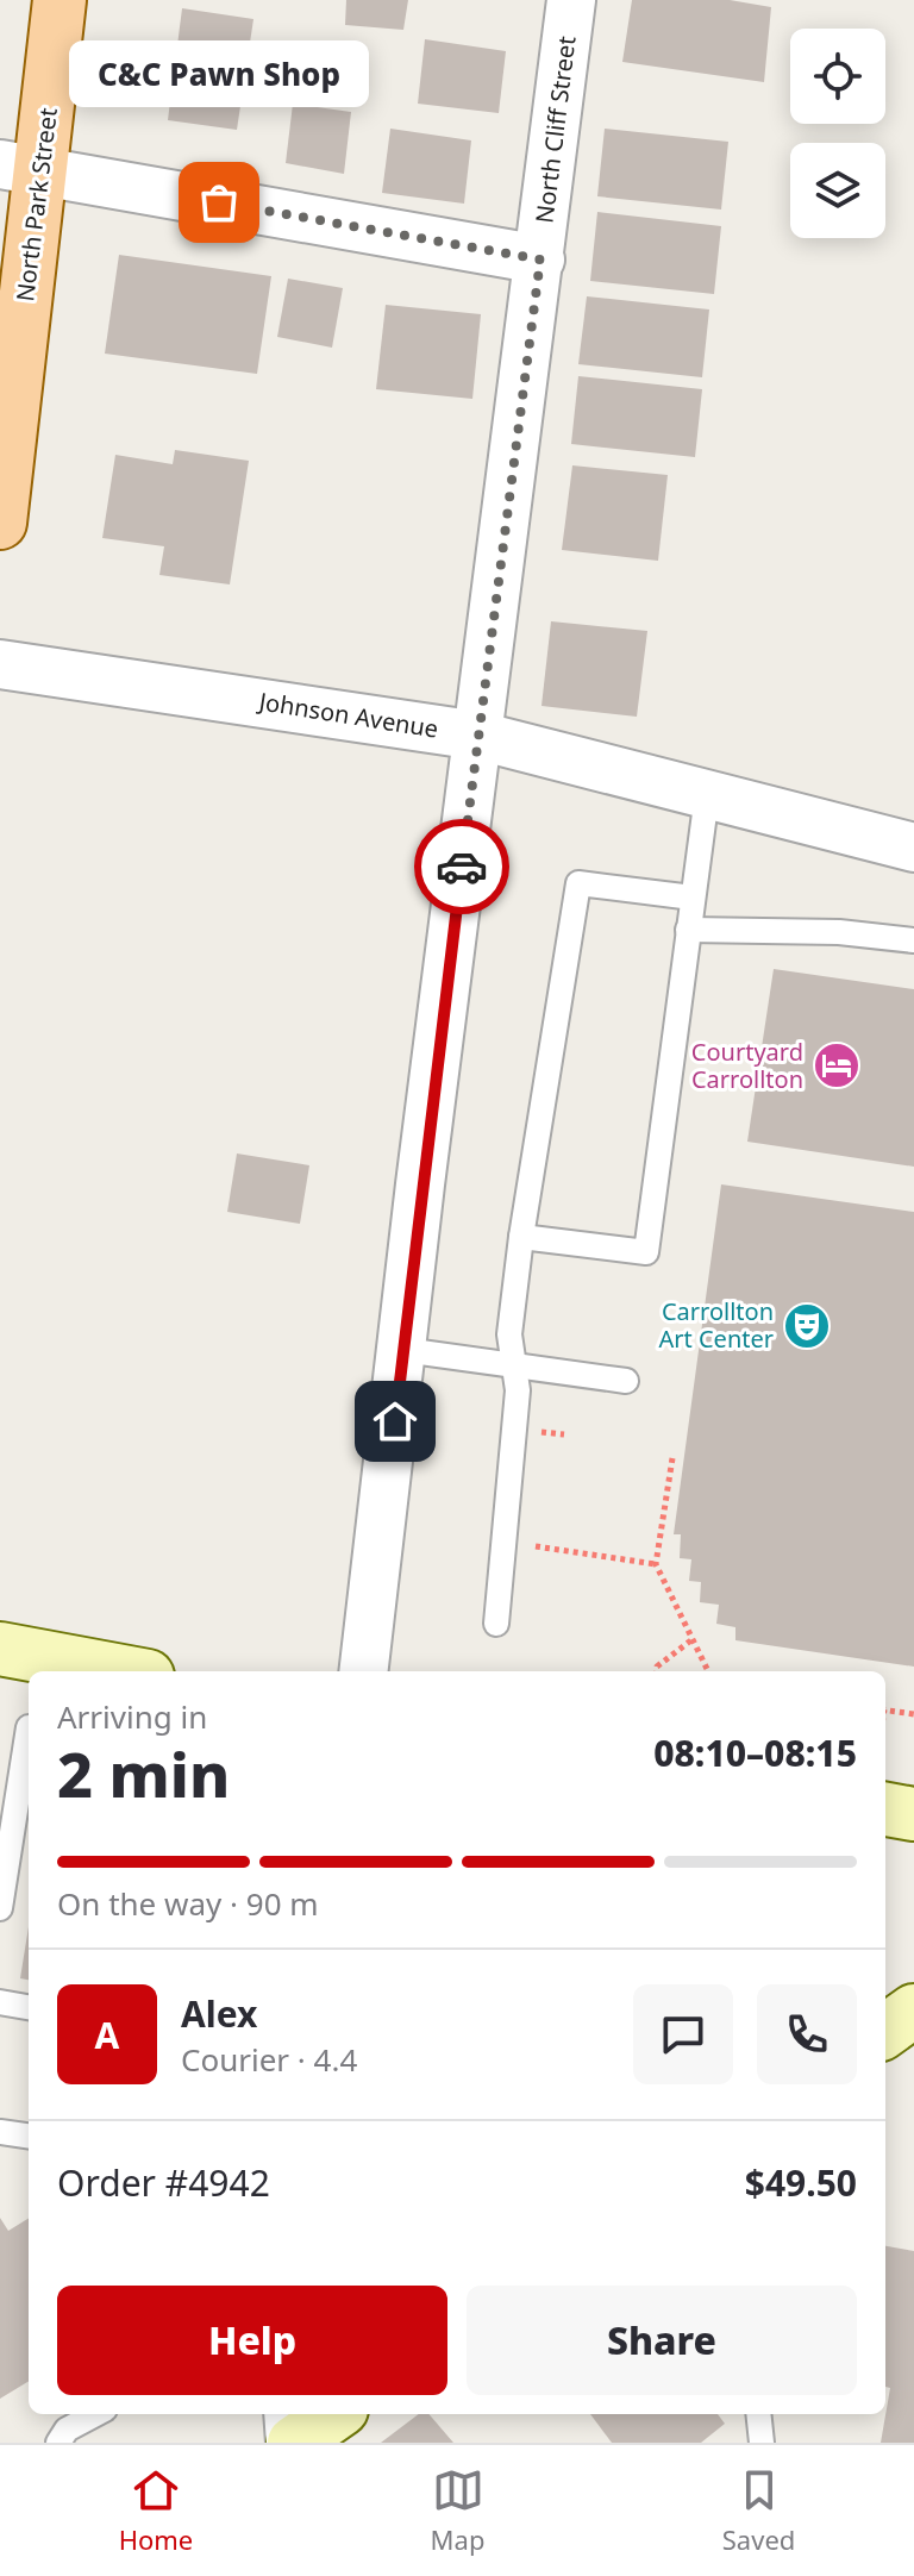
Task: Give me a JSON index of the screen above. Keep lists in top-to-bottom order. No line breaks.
{"streets":{"main road":["North Park Street"],"street":["North Cliff Street","Johnson Avenue"]},"crossings":[["North Cliff Street","Johnson Avenue"]],"places":{"other":["C&C Pawn Shop"],"hotel":["Courtyard Carrollton"],"theatre":["Carrollton Art Center"]},"page":{"bubble":"C&C Pawn Shop","heading":["2 min","Arriving in","08:10–08:15"],"panel":["Alex","Courier · 4.4","Order #4942","$49.50"],"bar":"On the way · 90 m","round":"A","buttons":["Help","Share"],"tabs":["Home","Map","Saved"]}}
